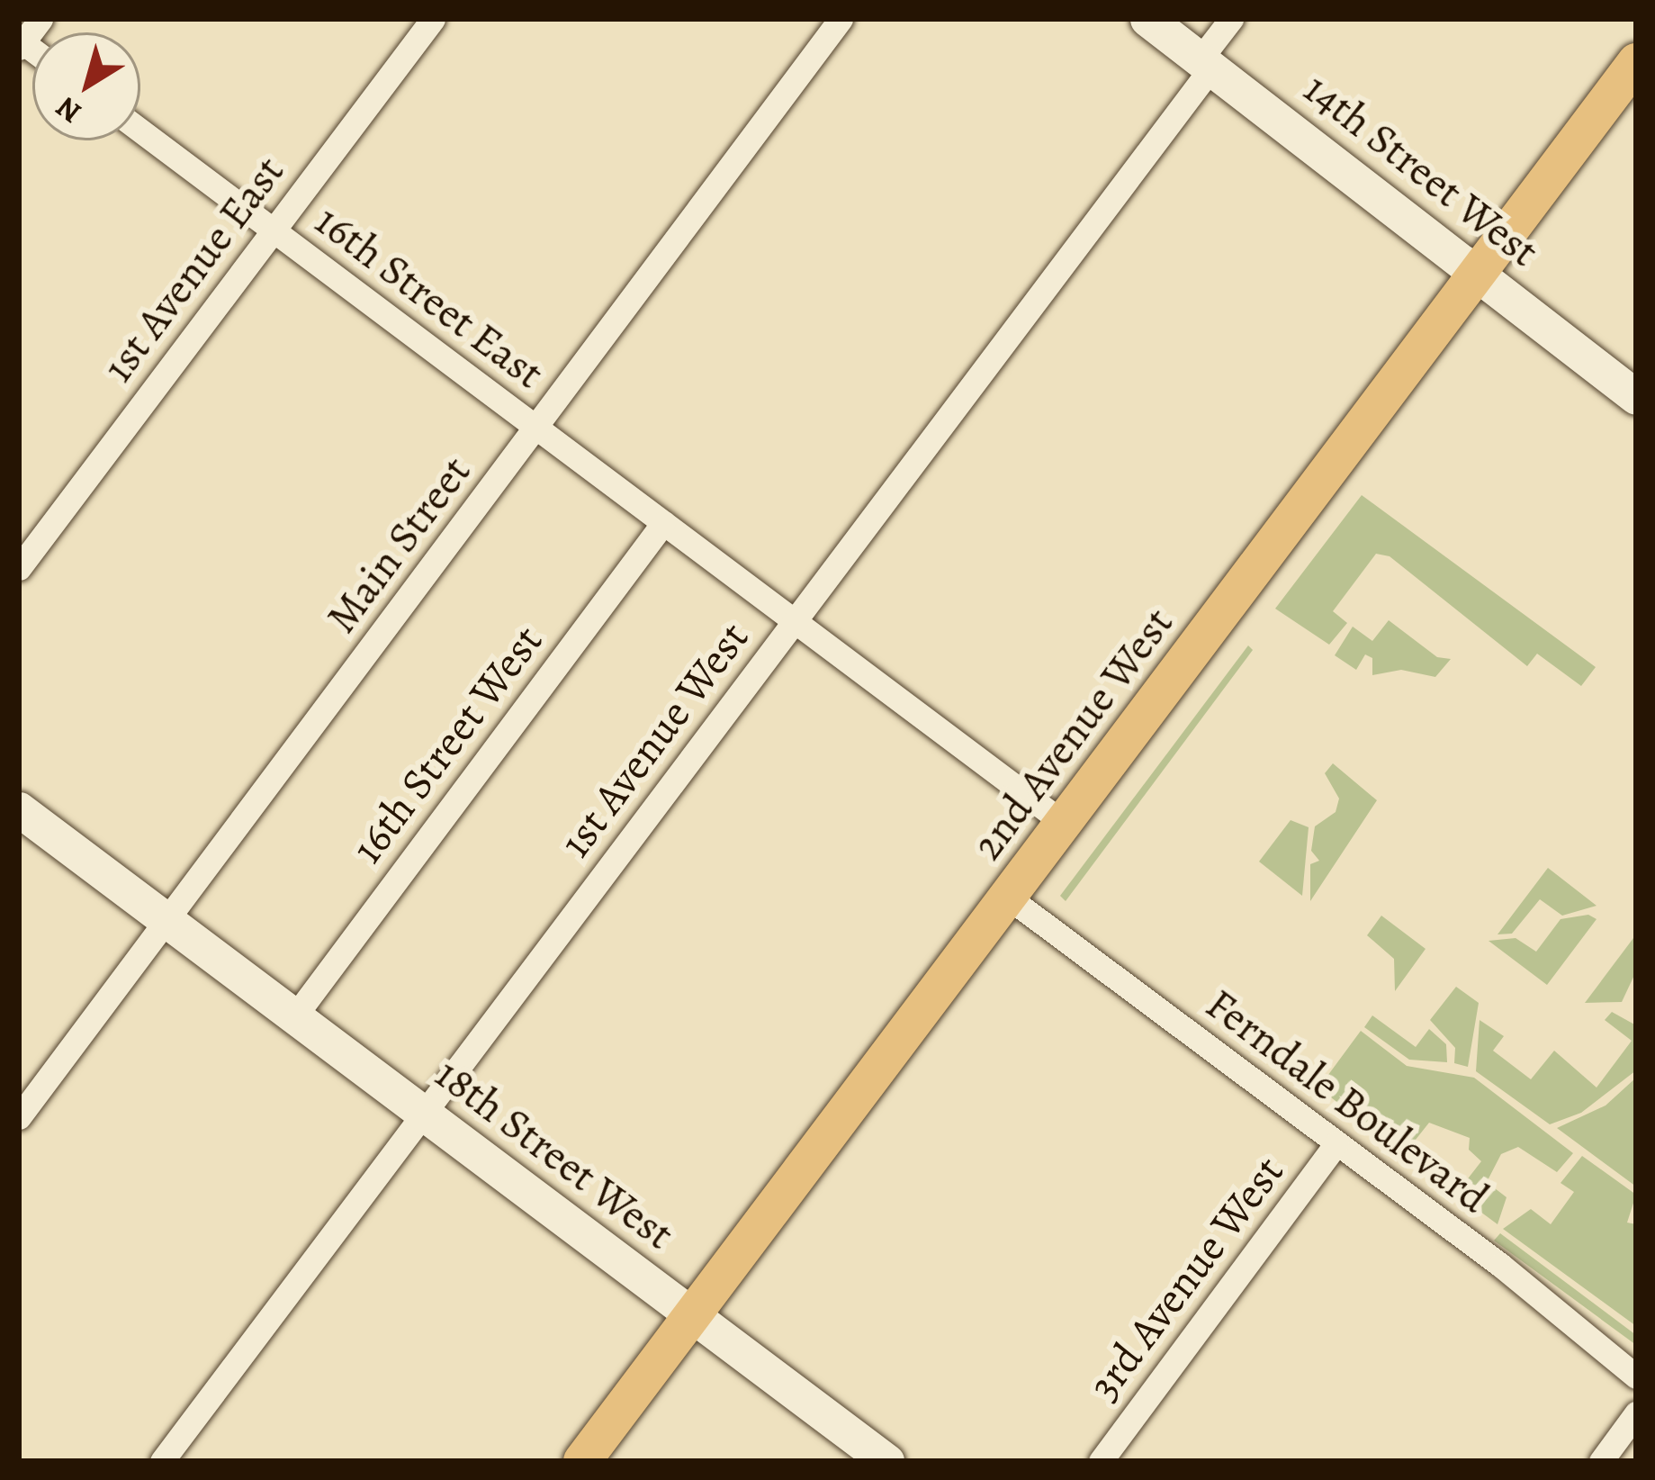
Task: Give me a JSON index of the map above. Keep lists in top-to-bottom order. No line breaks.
{"streets":{"main road":["2nd Avenue West"],"street":["14th Street West","1st Avenue East","16th Street East","Main Street","1st Avenue West","16th Street West","Ferndale Boulevard","18th Street West","3rd Avenue West"]},"crossings":[["14th Street West","2nd Avenue West"],["14th Street West","1st Avenue West"],["1st Avenue East","16th Street East"],["16th Street East","Main Street"],["Main Street","18th Street West"],["2nd Avenue West","Ferndale Boulevard"],["2nd Avenue West","18th Street West"],["1st Avenue West","18th Street West"],["16th Street West","18th Street West"],["Ferndale Boulevard","3rd Avenue West"]],"north":"bottom left"}
